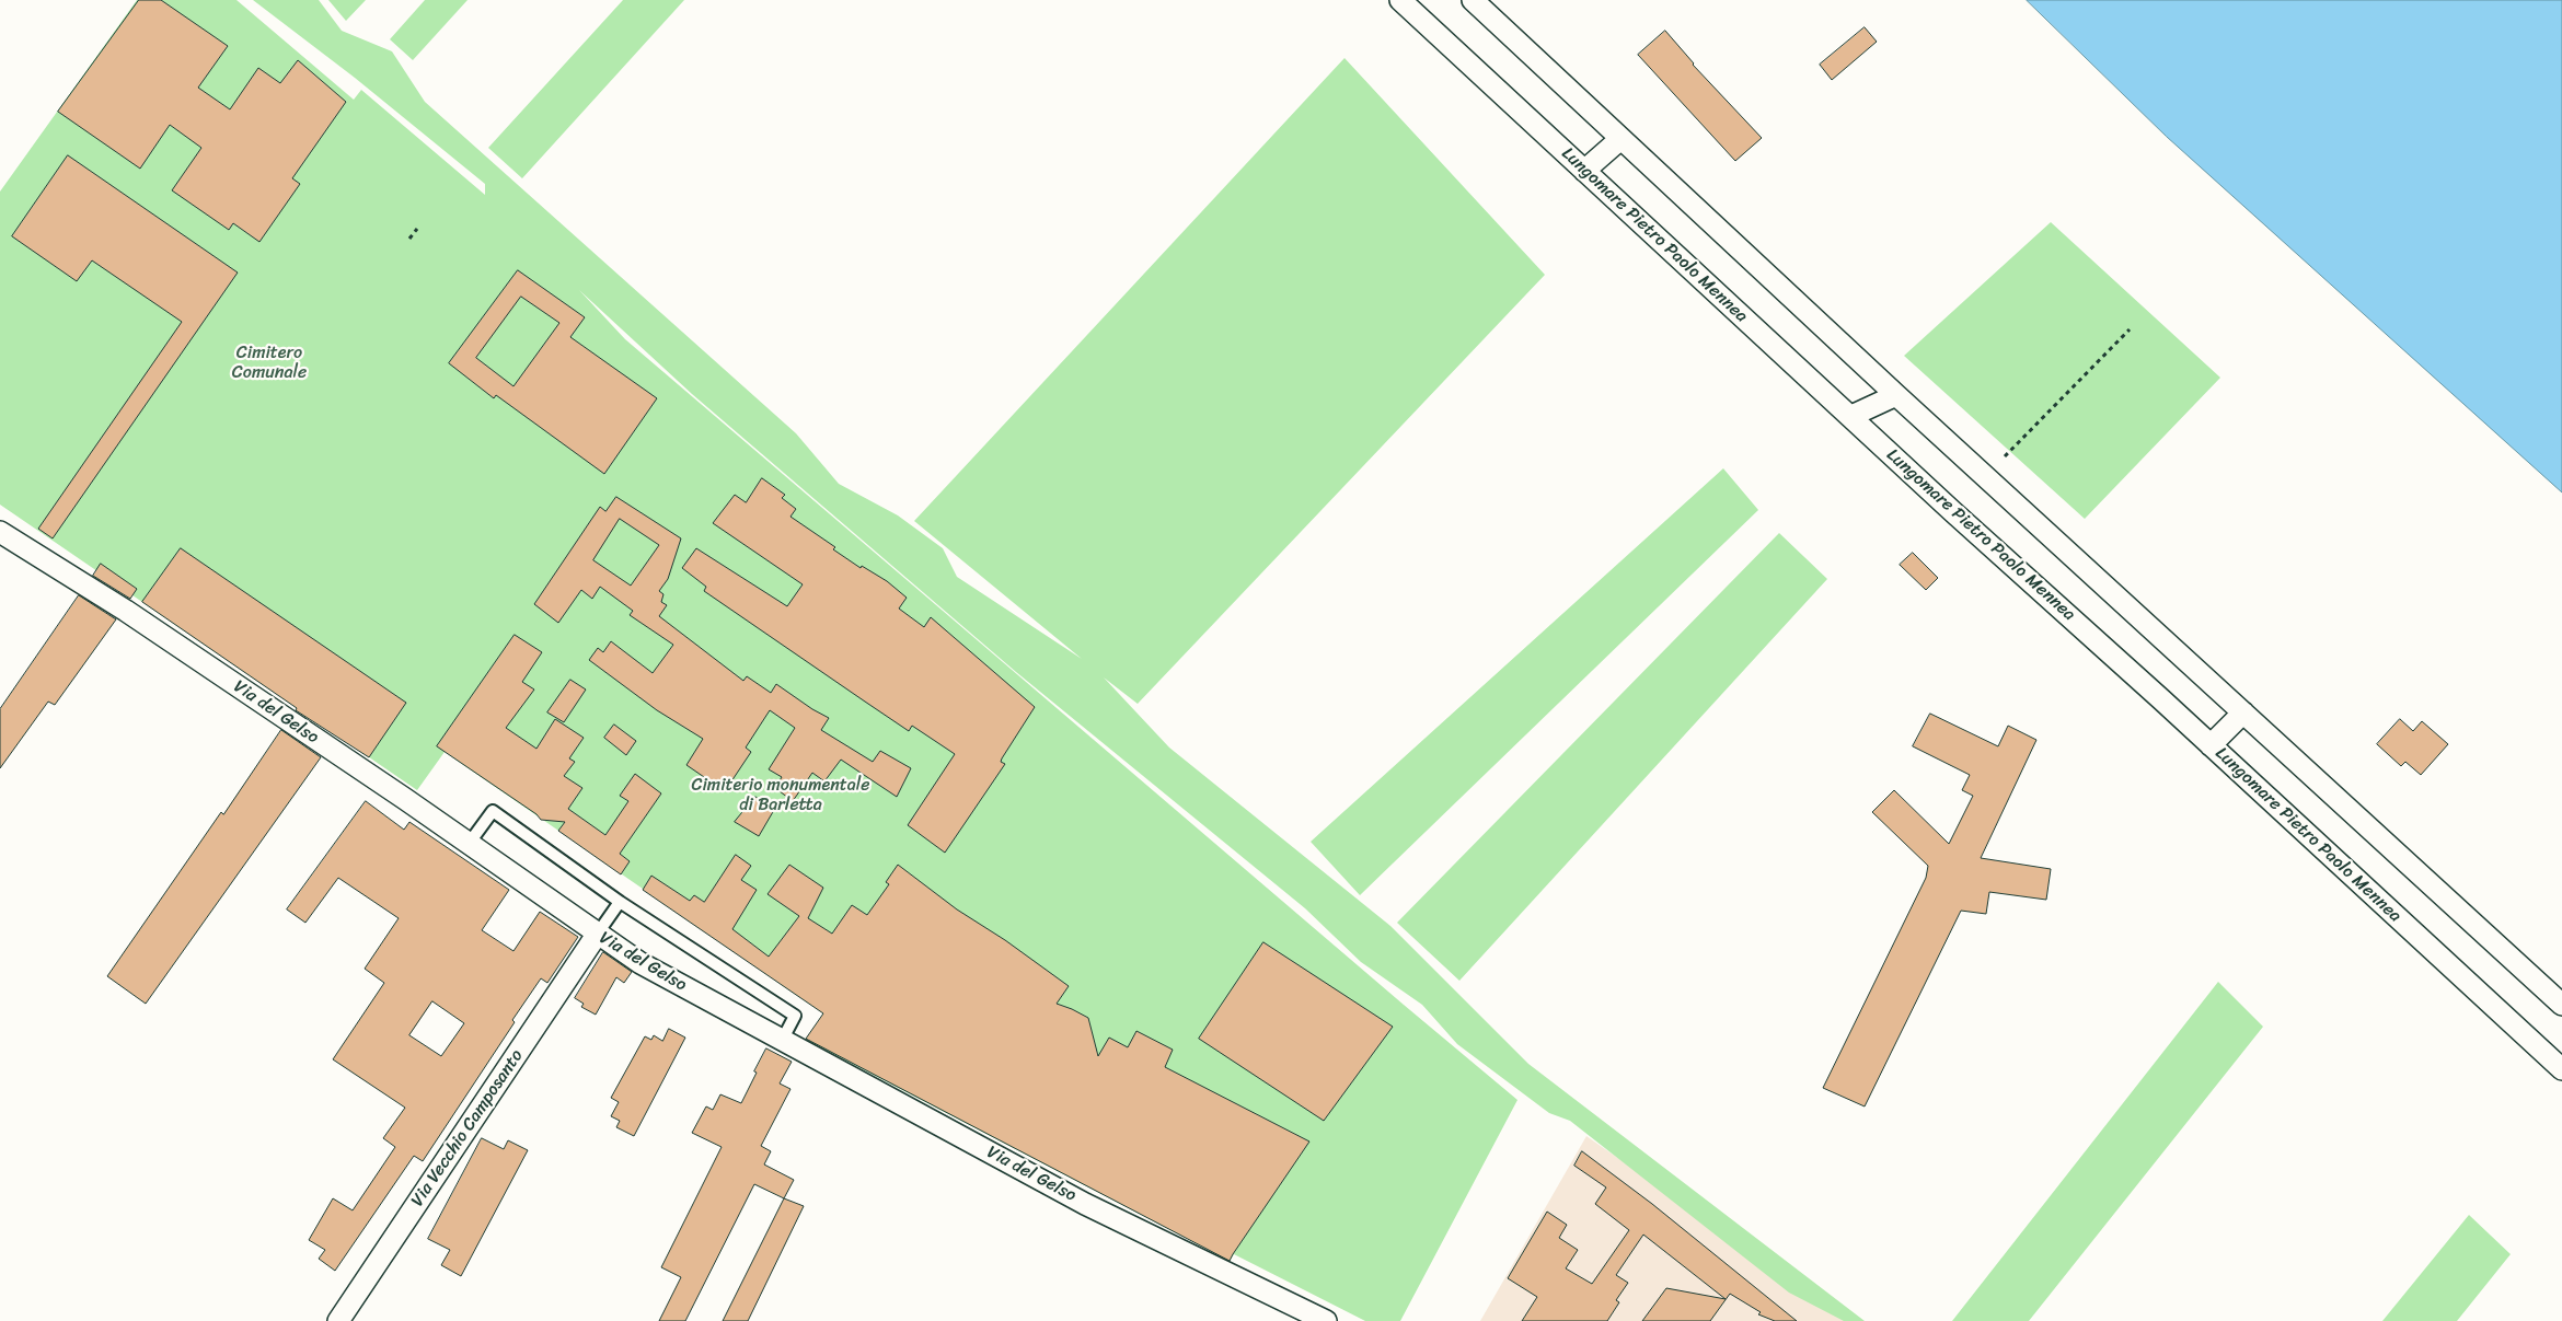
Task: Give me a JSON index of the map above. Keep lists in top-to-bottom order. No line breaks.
{"streets":{"street":["Lungomare Pietro Paolo Mennea","Via del Gelso","Via Vecchio Camposanto"]},"crossings":[["Via del Gelso","Via Vecchio Camposanto"]],"parks":["Cimitero Comunale","Cimiterio monumentale di Barletta"]}
